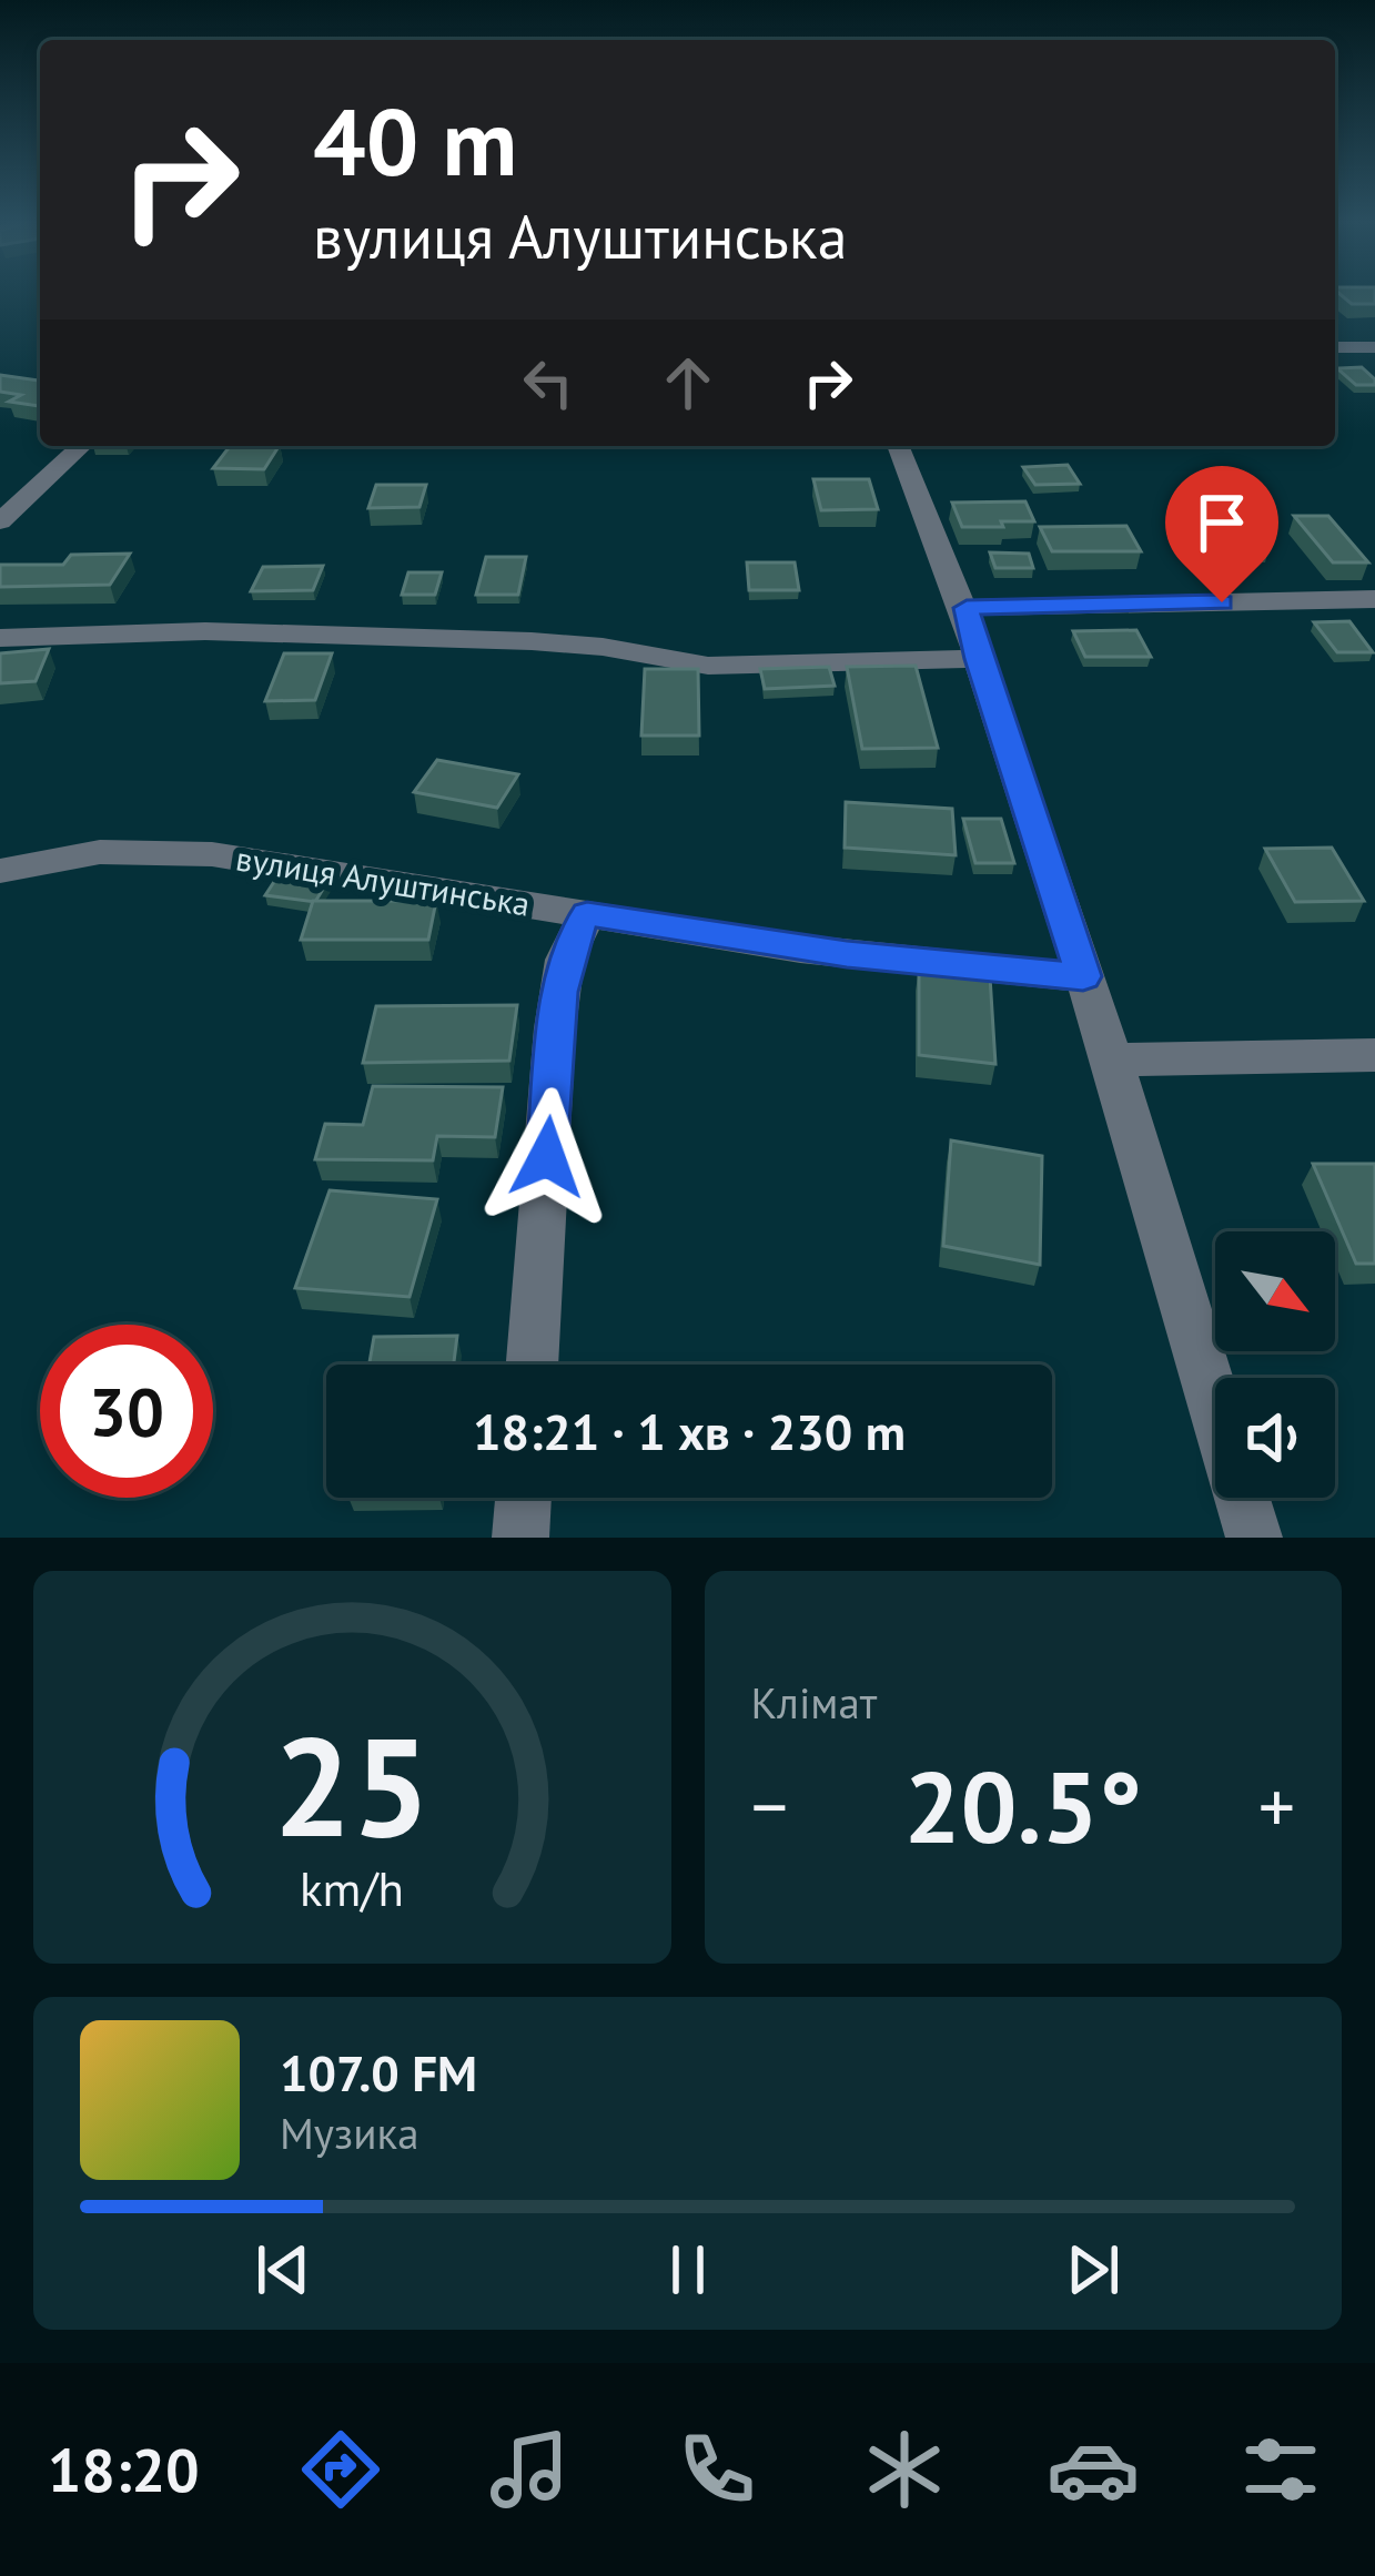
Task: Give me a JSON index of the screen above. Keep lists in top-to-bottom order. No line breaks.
{"streets":{"street":["вулиця Алуштинська"]},"north":"bottom right","page":{"turn":["40 m","вулиця Алуштинська"],"limit":"30","trip":"18:21 · 1 хв · 230 m","tile":"Клімат","heat":["−","20.5°","+"],"song":["107.0 FM","Музика"],"tabs":"18:20","gauge":["25","km/h"]}}
